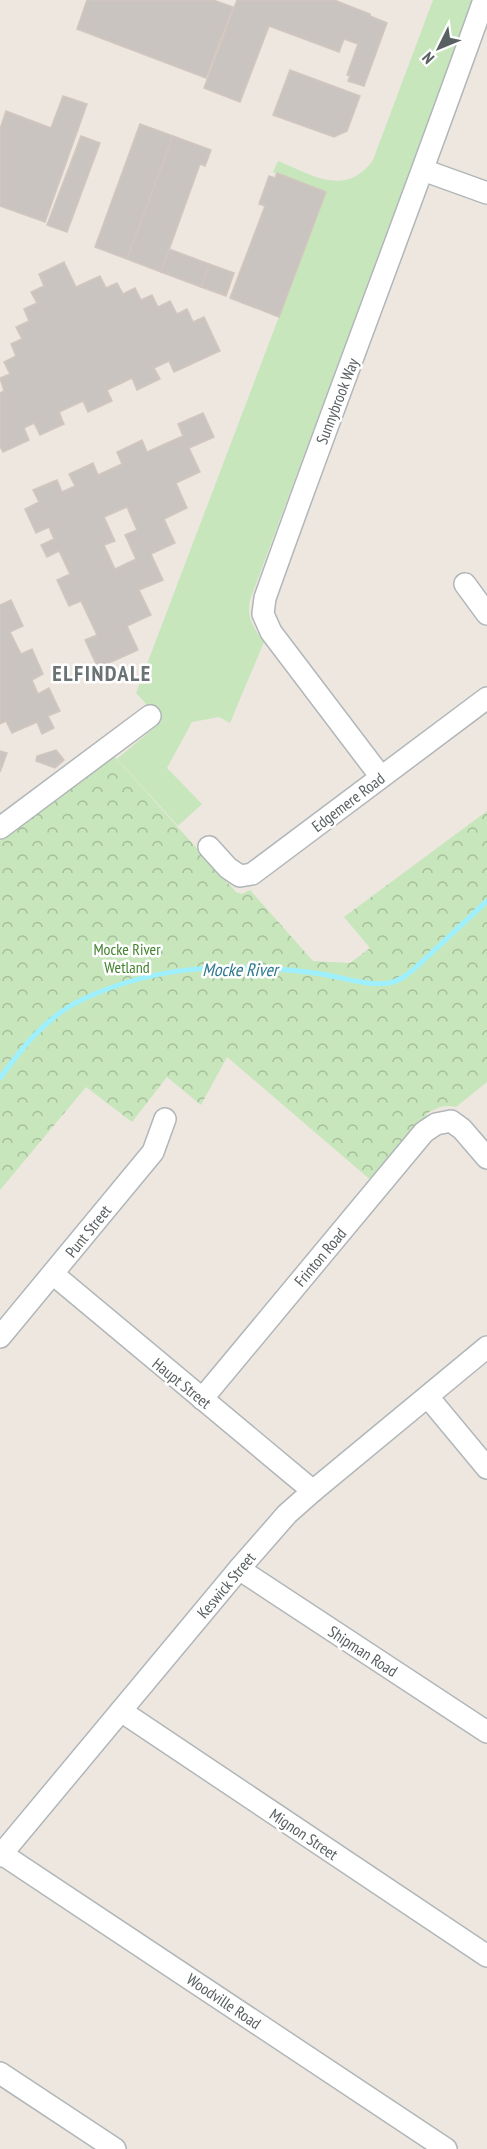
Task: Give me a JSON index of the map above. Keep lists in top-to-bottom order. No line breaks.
{"streets":{"street":["Sunnybrook Way","Edgemere Road","Punt Street","Frinton Road","Haupt Street","Keswick Street","Shipman Road","Mignon Street","Woodville Road"]},"crossings":[["Sunnybrook Way","Edgemere Road"],["Punt Street","Haupt Street"],["Frinton Road","Haupt Street"],["Haupt Street","Keswick Street"],["Keswick Street","Shipman Road"],["Keswick Street","Mignon Street"],["Keswick Street","Woodville Road"]],"districts":["ELFINDALE"],"water":["Mocke River"],"parks":["Mocke River Wetland"],"north":"bottom left"}
